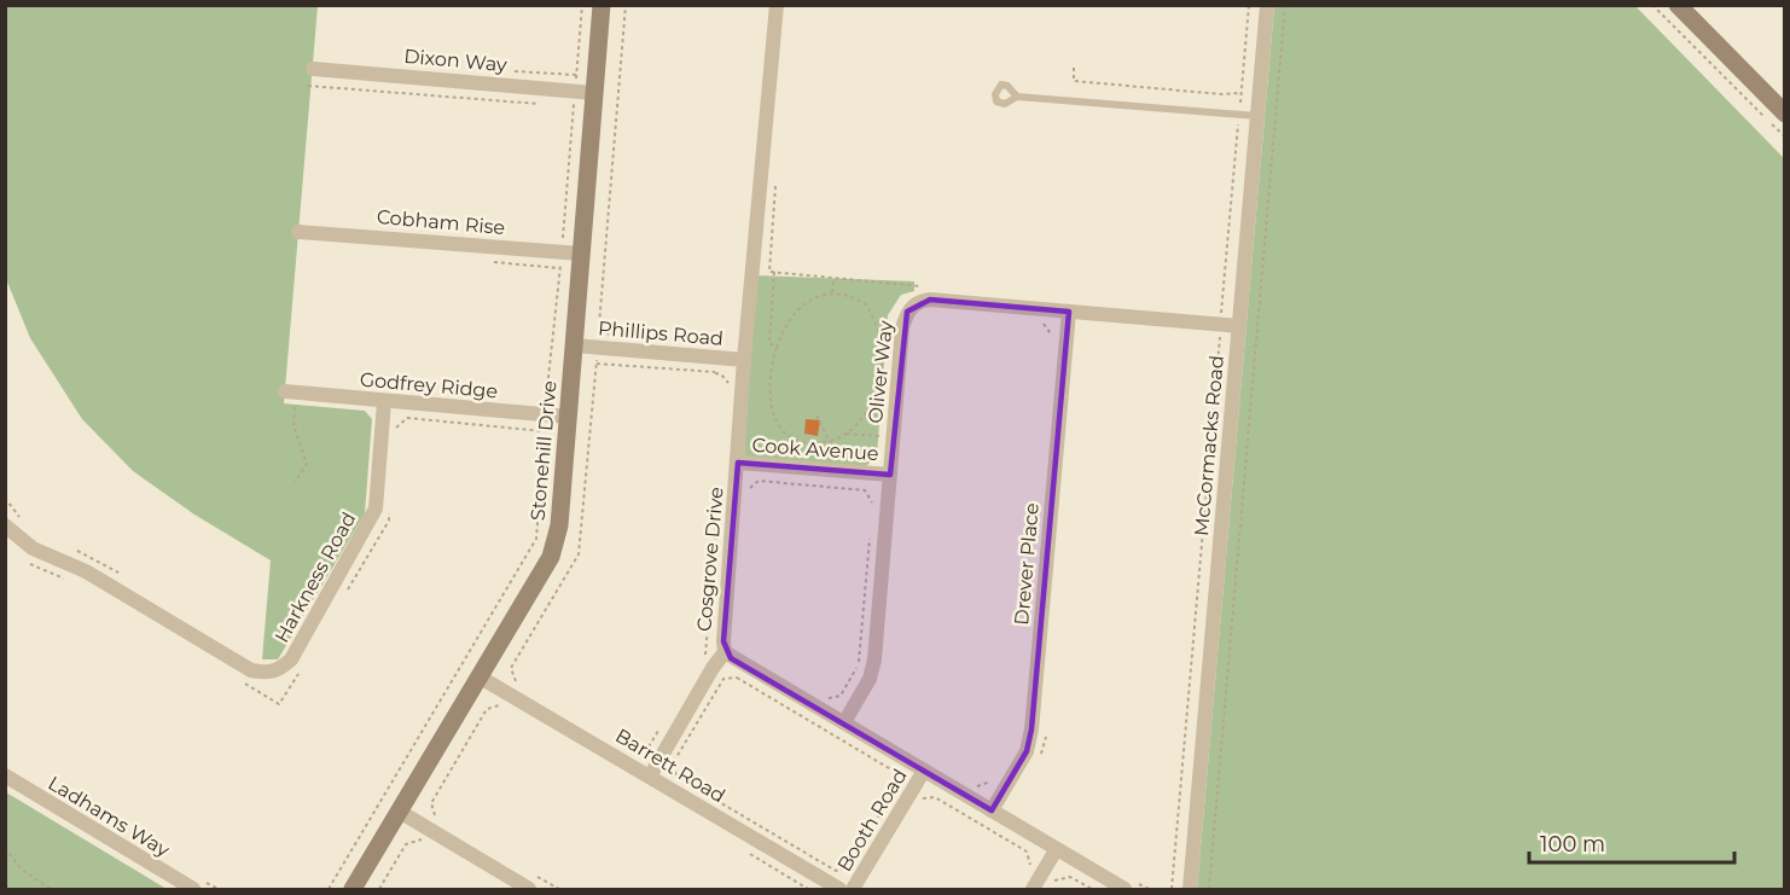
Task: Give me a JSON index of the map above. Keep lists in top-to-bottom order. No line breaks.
{"streets":{"street":["Dixon Way","Cobham Rise","Phillips Road","Oliver Way","Godfrey Ridge","McCormacks Road","Cook Avenue","Stonehill Drive","Cosgrove Drive","Drever Place","Harkness Road","Barrett Road","Ladhams Way","Booth Road"]},"crossings":[["Dixon Way","Stonehill Drive"],["Cobham Rise","Stonehill Drive"],["Phillips Road","Stonehill Drive"],["Phillips Road","Cosgrove Drive"],["Oliver Way","McCormacks Road"],["Oliver Way","Cook Avenue"],["Oliver Way","Cosgrove Drive"],["Oliver Way","Drever Place"],["Godfrey Ridge","Stonehill Drive"],["Godfrey Ridge","Harkness Road"],["Cook Avenue","Cosgrove Drive"],["Stonehill Drive","Barrett Road"],["Cosgrove Drive","Drever Place"],["Cosgrove Drive","Booth Road"]],"scale_bar":"100 m"}
